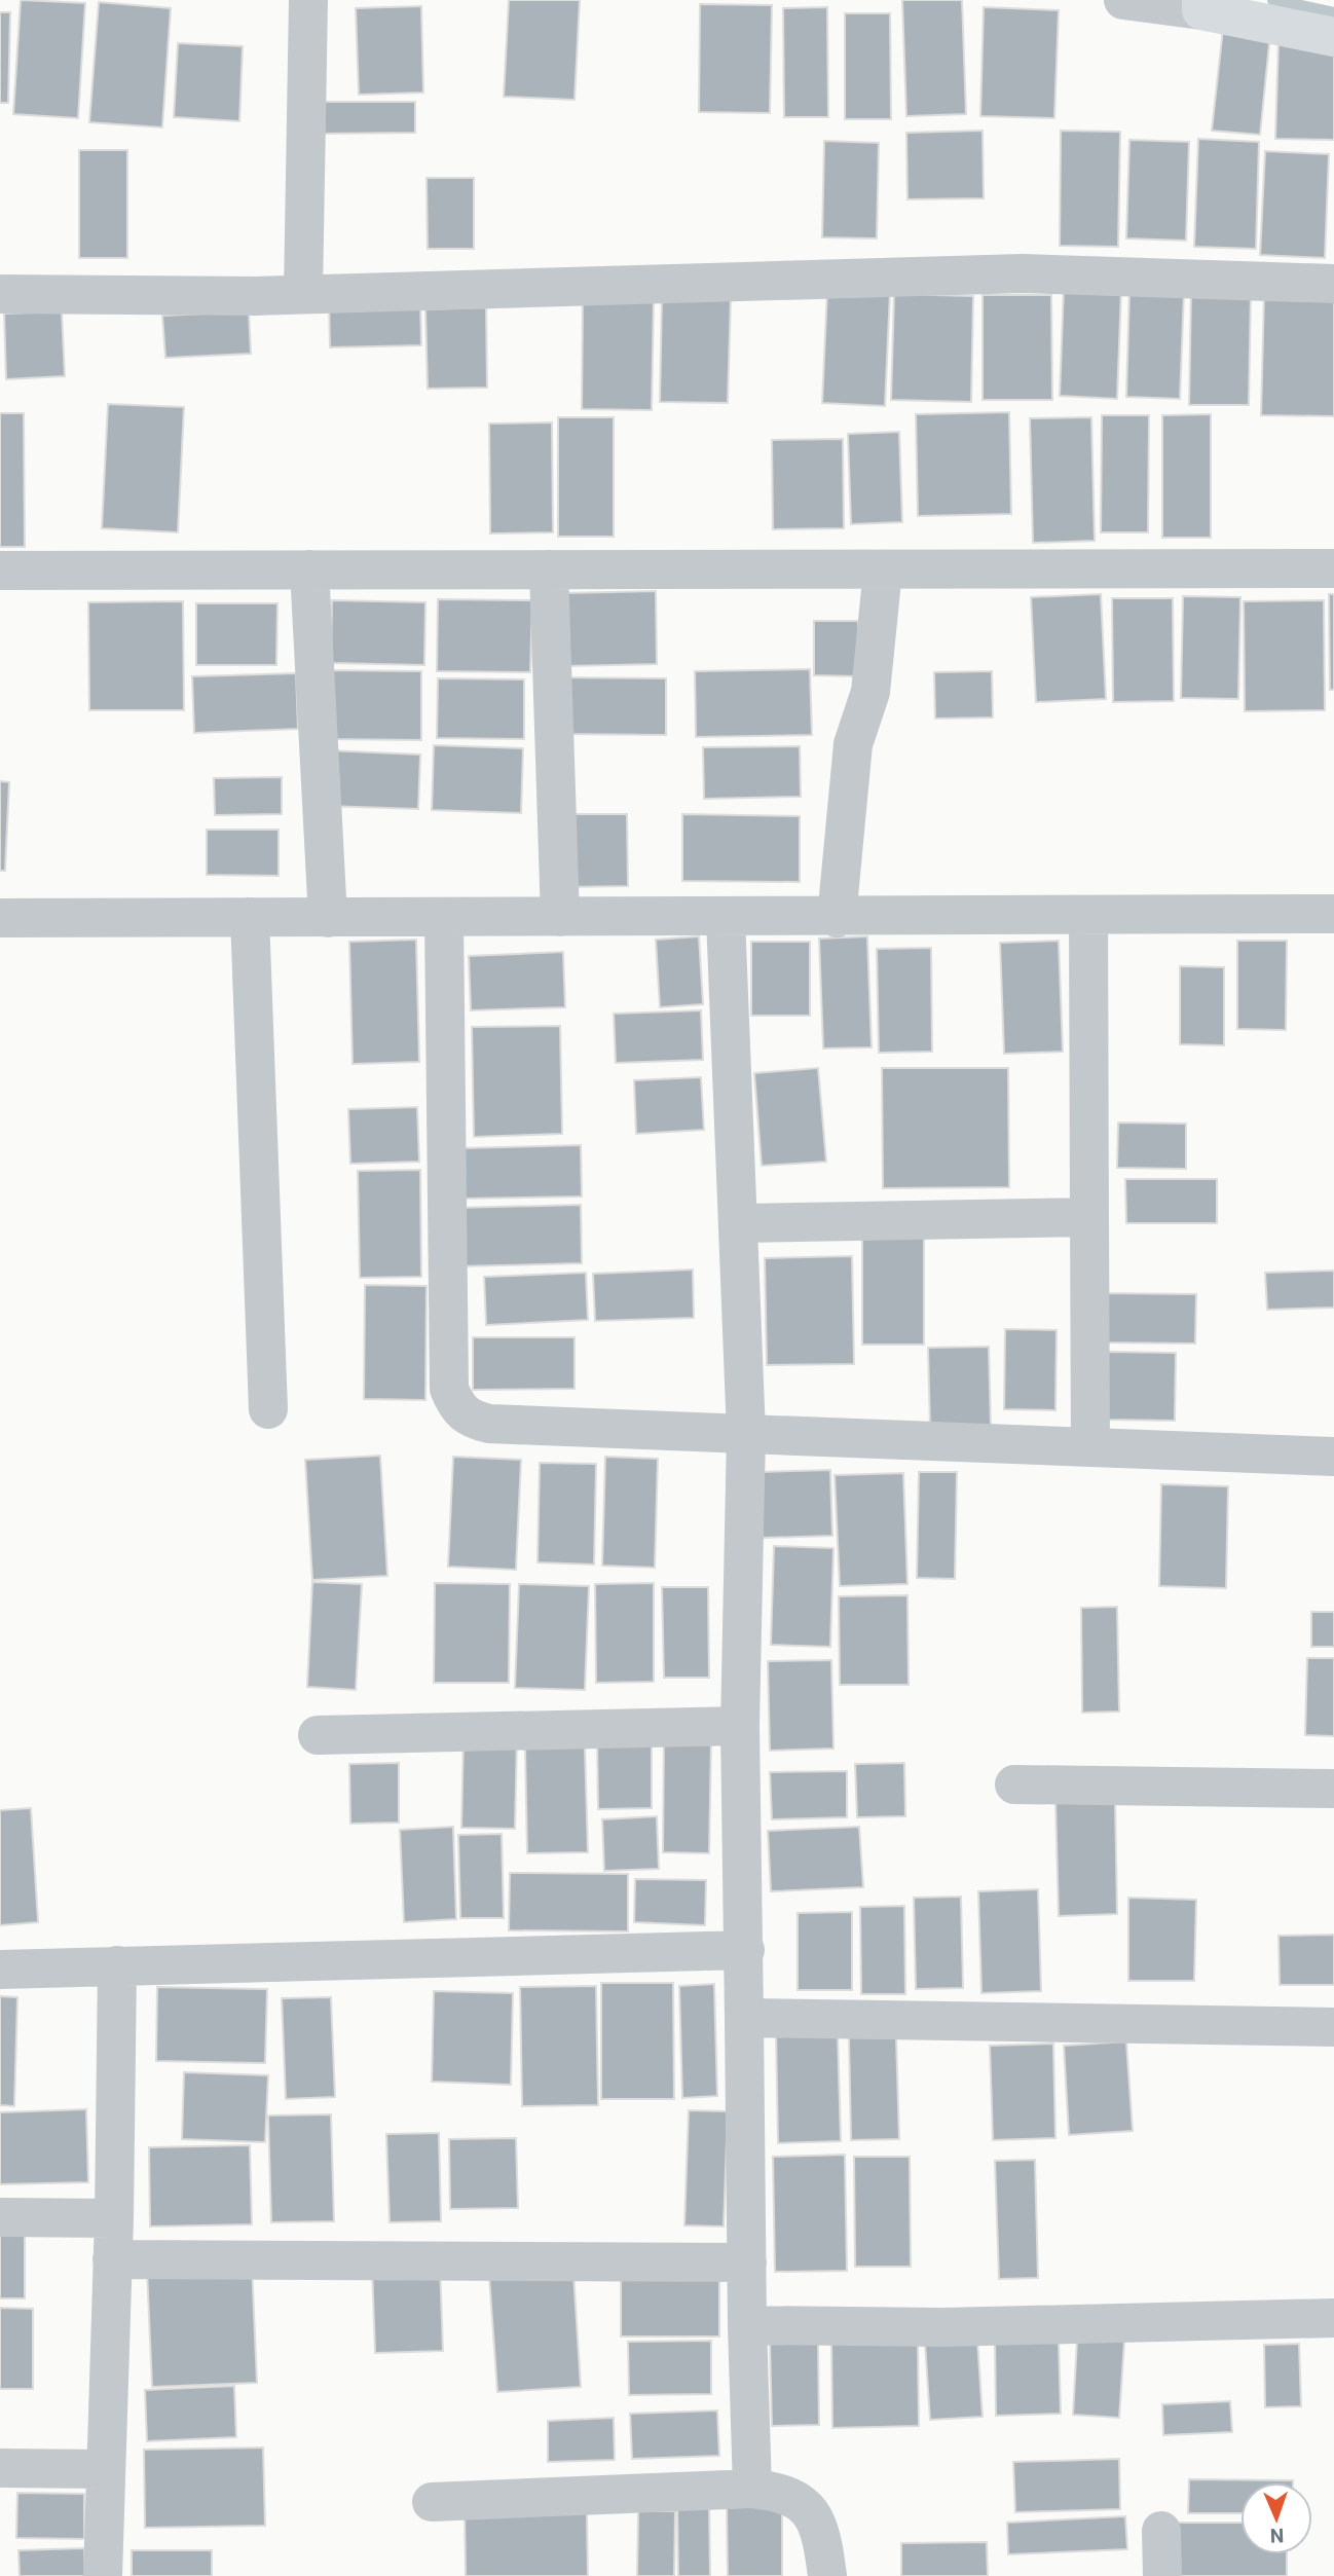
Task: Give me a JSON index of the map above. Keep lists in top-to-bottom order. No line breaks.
{"north":"bottom"}
